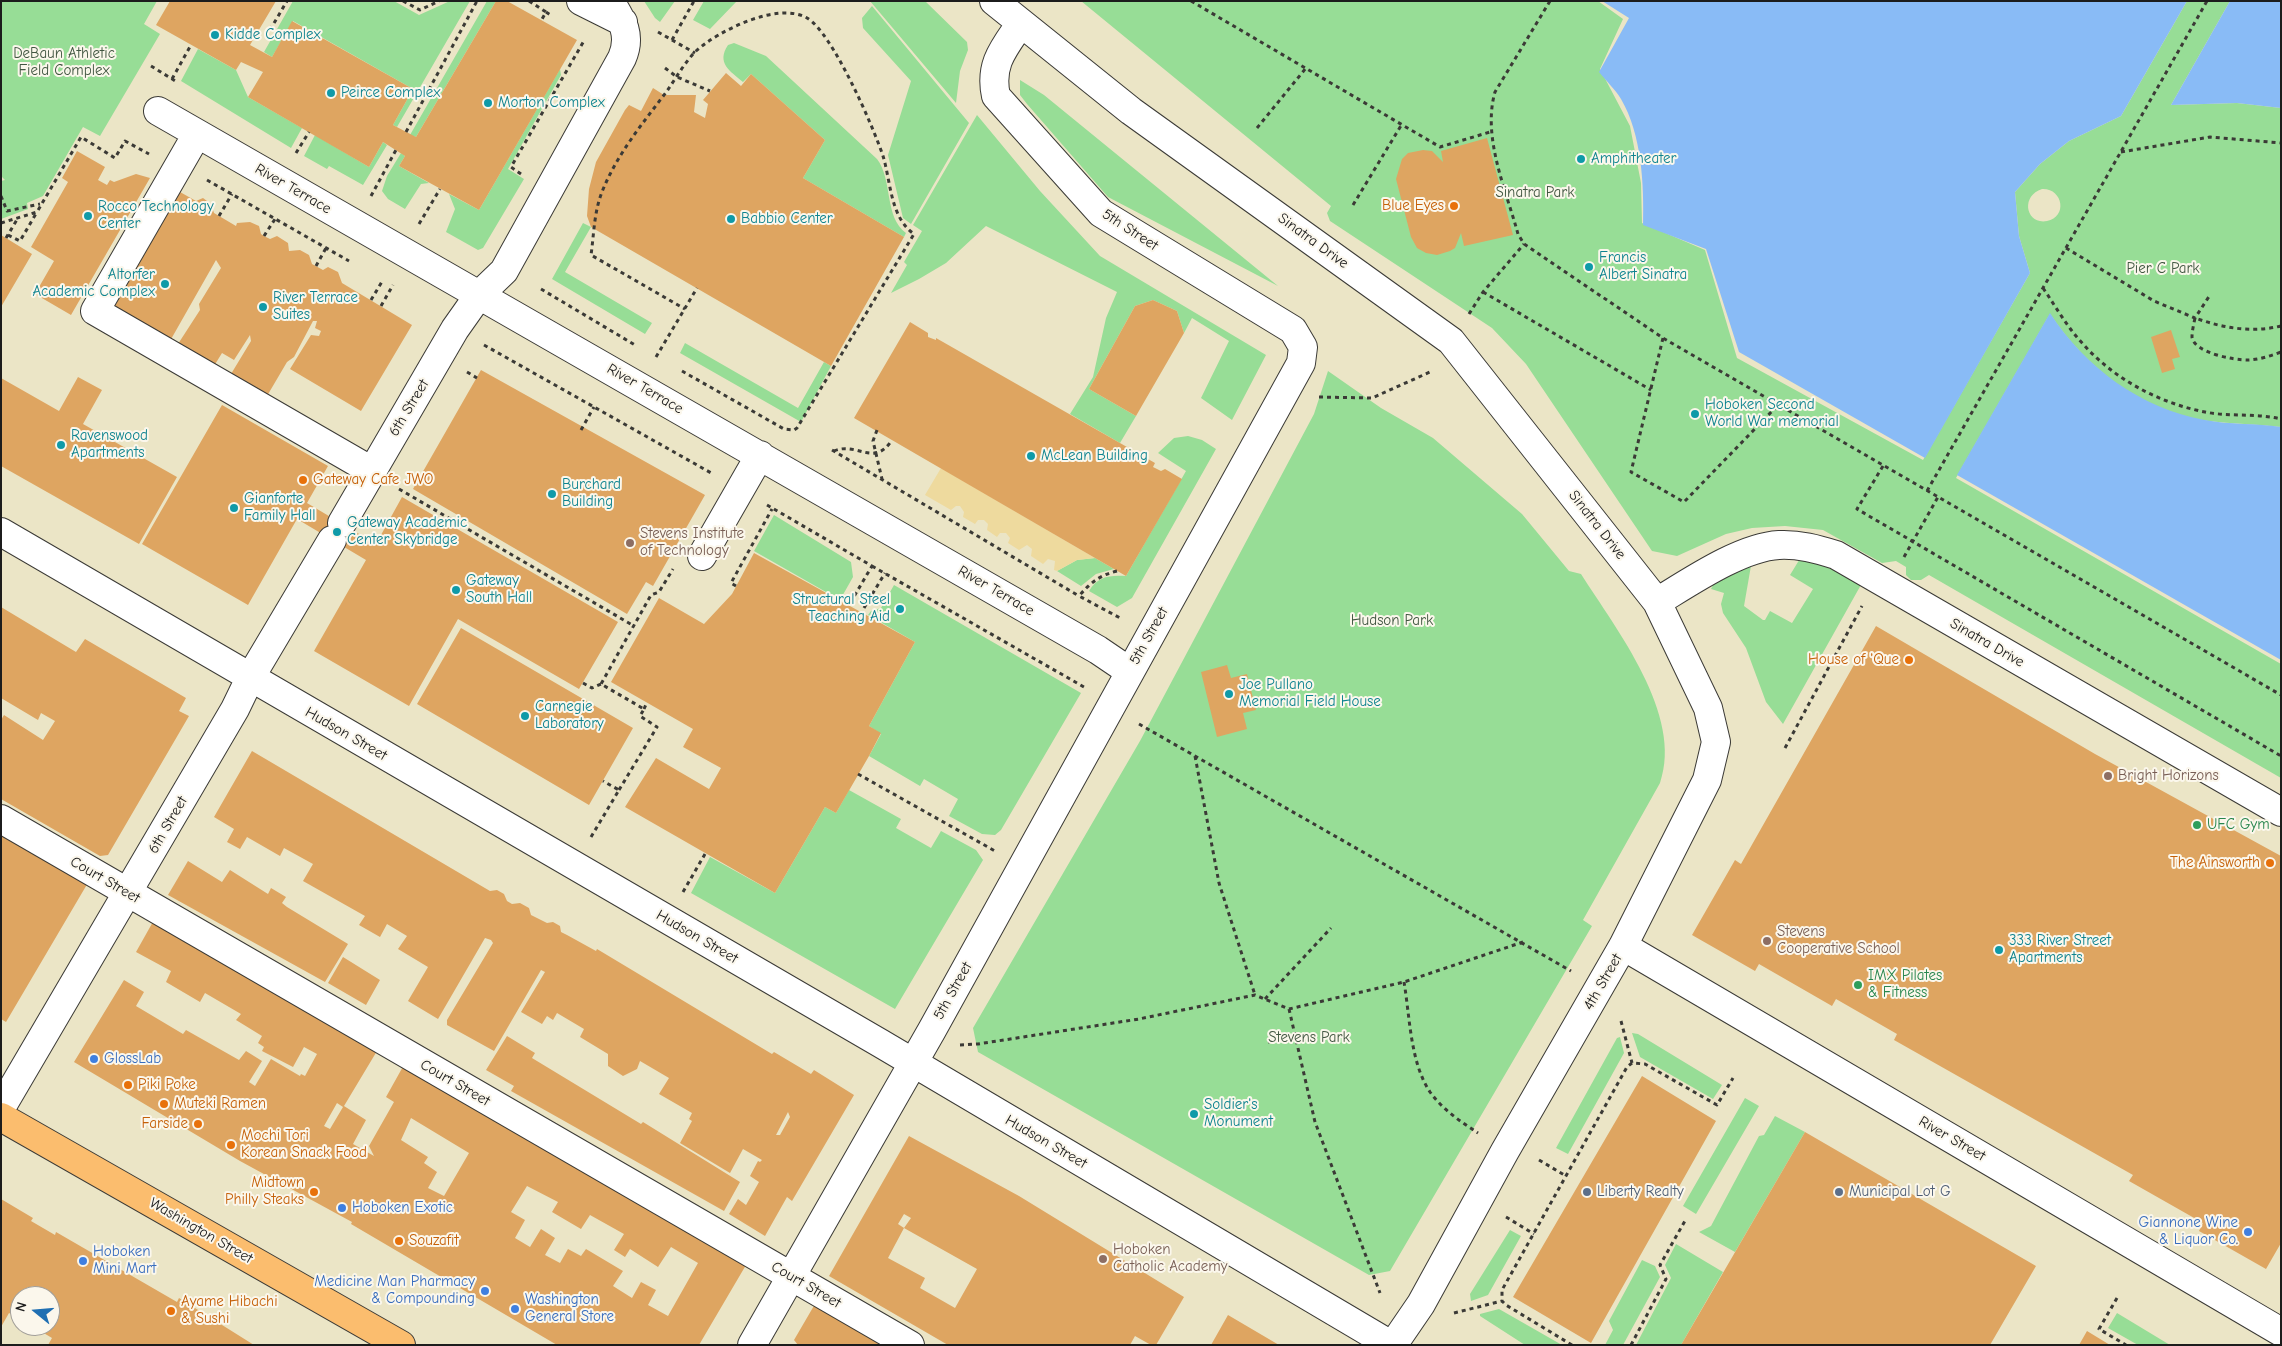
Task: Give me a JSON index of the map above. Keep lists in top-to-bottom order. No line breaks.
{"streets":{"main road":["Washington Street"],"street":["River Terrace","5th Street","Sinatra Drive","6th Street","Hudson Street","Court Street","4th Street","River Street"]},"crossings":[["River Terrace","5th Street"],["River Terrace","6th Street"],["5th Street","Sinatra Drive"],["5th Street","Hudson Street"],["5th Street","Court Street"],["Sinatra Drive","4th Street"],["6th Street","Hudson Street"],["6th Street","Court Street"],["Hudson Street","4th Street"],["4th Street","River Street"]],"parks":["DeBaun Athletic Field Complex","Sinatra Park","Pier C Park","Hudson Park","Stevens Park"],"places":["Kidde Complex","Peirce Complex","Morton Complex","Amphitheater","Blue Eyes","Rocco Technology Center","Babbio Center","Francis Albert Sinatra","Altorfer Academic Complex","River Terrace Suites","Hoboken Second World War memorial","Ravenswood Apartments","McLean Building","Gateway Cafe JWO","Burchard Building","Gianforte Family Hall","Gateway Academic Center Skybridge","Stevens Institute of Technology","Gateway South Hall","Structural Steel Teaching Aid","House of 'Que","Joe Pullano Memorial Field House","Carnegie Laboratory","Bright Horizons","UFC Gym","The Ainsworth","Stevens Cooperative School","333 River Street Apartments","IMX Pilates & Fitness","GlossLab","Piki Poke","Muteki Ramen","Soldier's Monument","Farside","Mochi Tori Korean Snack Food","Midtown Philly Steaks","Liberty Realty","Municipal Lot G","Hoboken Exotic","Giannone Wine & Liquor Co.","Souzafit","Hoboken Catholic Academy","Hoboken Mini Mart","Medicine Man Pharmacy & Compounding","Washington General Store","Ayame Hibachi & Sushi"],"north":"left"}
